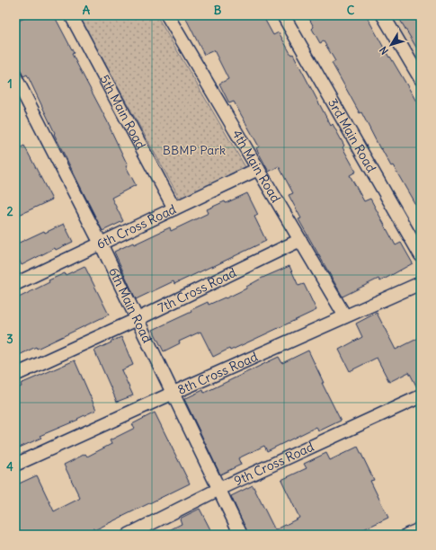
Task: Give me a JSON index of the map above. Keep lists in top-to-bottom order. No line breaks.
{"streets":{"street":["5th Main Road","3rd Main Road","4th Main Road","6th Cross Road","7th Cross Road","6th Main Road","8th Cross Road","9th Cross Road"]},"crossings":[["5th Main Road","6th Cross Road"],["4th Main Road","6th Cross Road"],["4th Main Road","7th Cross Road"],["4th Main Road","8th Cross Road"],["6th Cross Road","6th Main Road"],["7th Cross Road","6th Main Road"],["6th Main Road","8th Cross Road"],["6th Main Road","9th Cross Road"]],"parks":["BBMP Park"],"north":"bottom left","grid":{"columns":["A","B","C"],"rows":["1","2","3","4"]}}
